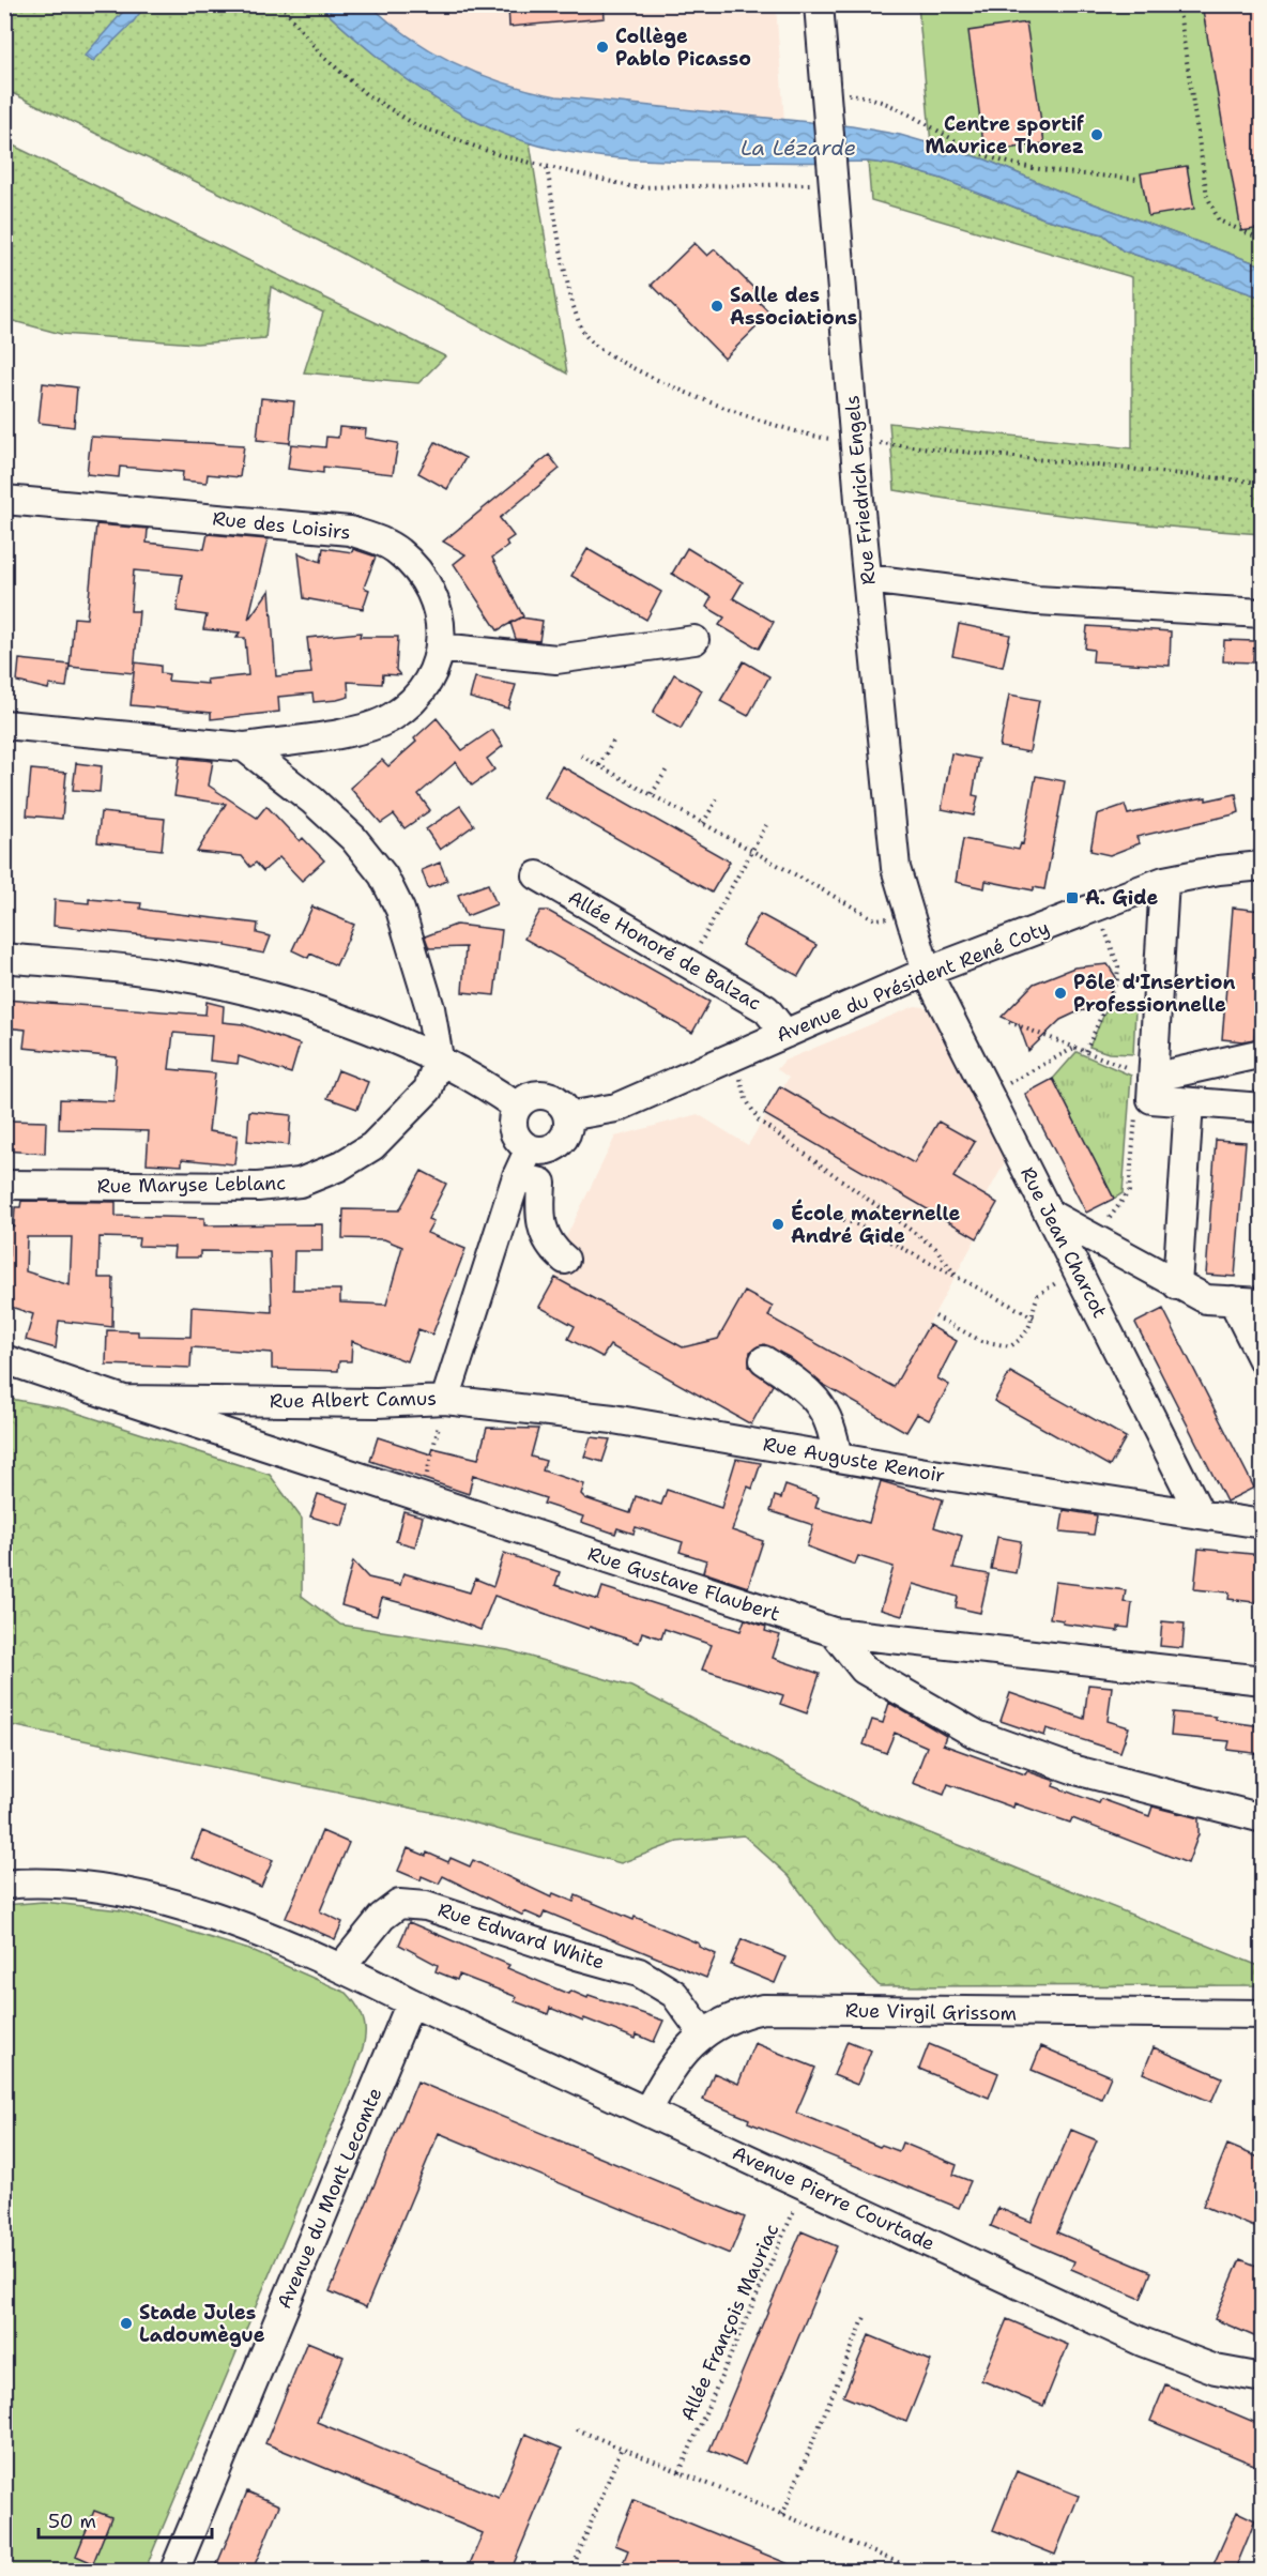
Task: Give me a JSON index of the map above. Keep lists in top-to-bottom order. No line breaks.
{"streets":{"street":["Rue Friedrich Engels","Rue des Loisirs","Allée Honoré de Balzac","Avenue du Président René Coty","Rue Maryse Leblanc","Rue Jean Charcot","Rue Albert Camus","Rue Auguste Renoir","Rue Gustave Flaubert","Rue Edward White","Rue Virgil Grissom","Avenue du Mont Lecomte","Avenue Pierre Courtade"],"path":["Allée François Mauriac"]},"crossings":[["Rue Friedrich Engels","Avenue du Président René Coty"],["Rue Friedrich Engels","Rue Jean Charcot"],["Allée Honoré de Balzac","Avenue du Président René Coty"],["Avenue du Président René Coty","Rue Jean Charcot"],["Avenue du Président René Coty","Rue Albert Camus"],["Rue Jean Charcot","Rue Auguste Renoir"],["Rue Albert Camus","Rue Auguste Renoir"],["Rue Albert Camus","Rue Gustave Flaubert"],["Rue Edward White","Rue Virgil Grissom"],["Rue Edward White","Avenue Pierre Courtade"],["Rue Virgil Grissom","Avenue Pierre Courtade"],["Avenue du Mont Lecomte","Avenue Pierre Courtade"],["Avenue Pierre Courtade","Allée François Mauriac"]],"water":["La Lézarde"],"places":{"other":["Collège Pablo Picasso","Centre sportif Maurice Thorez","Salle des Associations","Pôle d'Insertion Professionnelle","École maternelle André Gide","Stade Jules Ladoumègue"],"transit":["A. Gide"]},"scale_bar":"50 m"}
